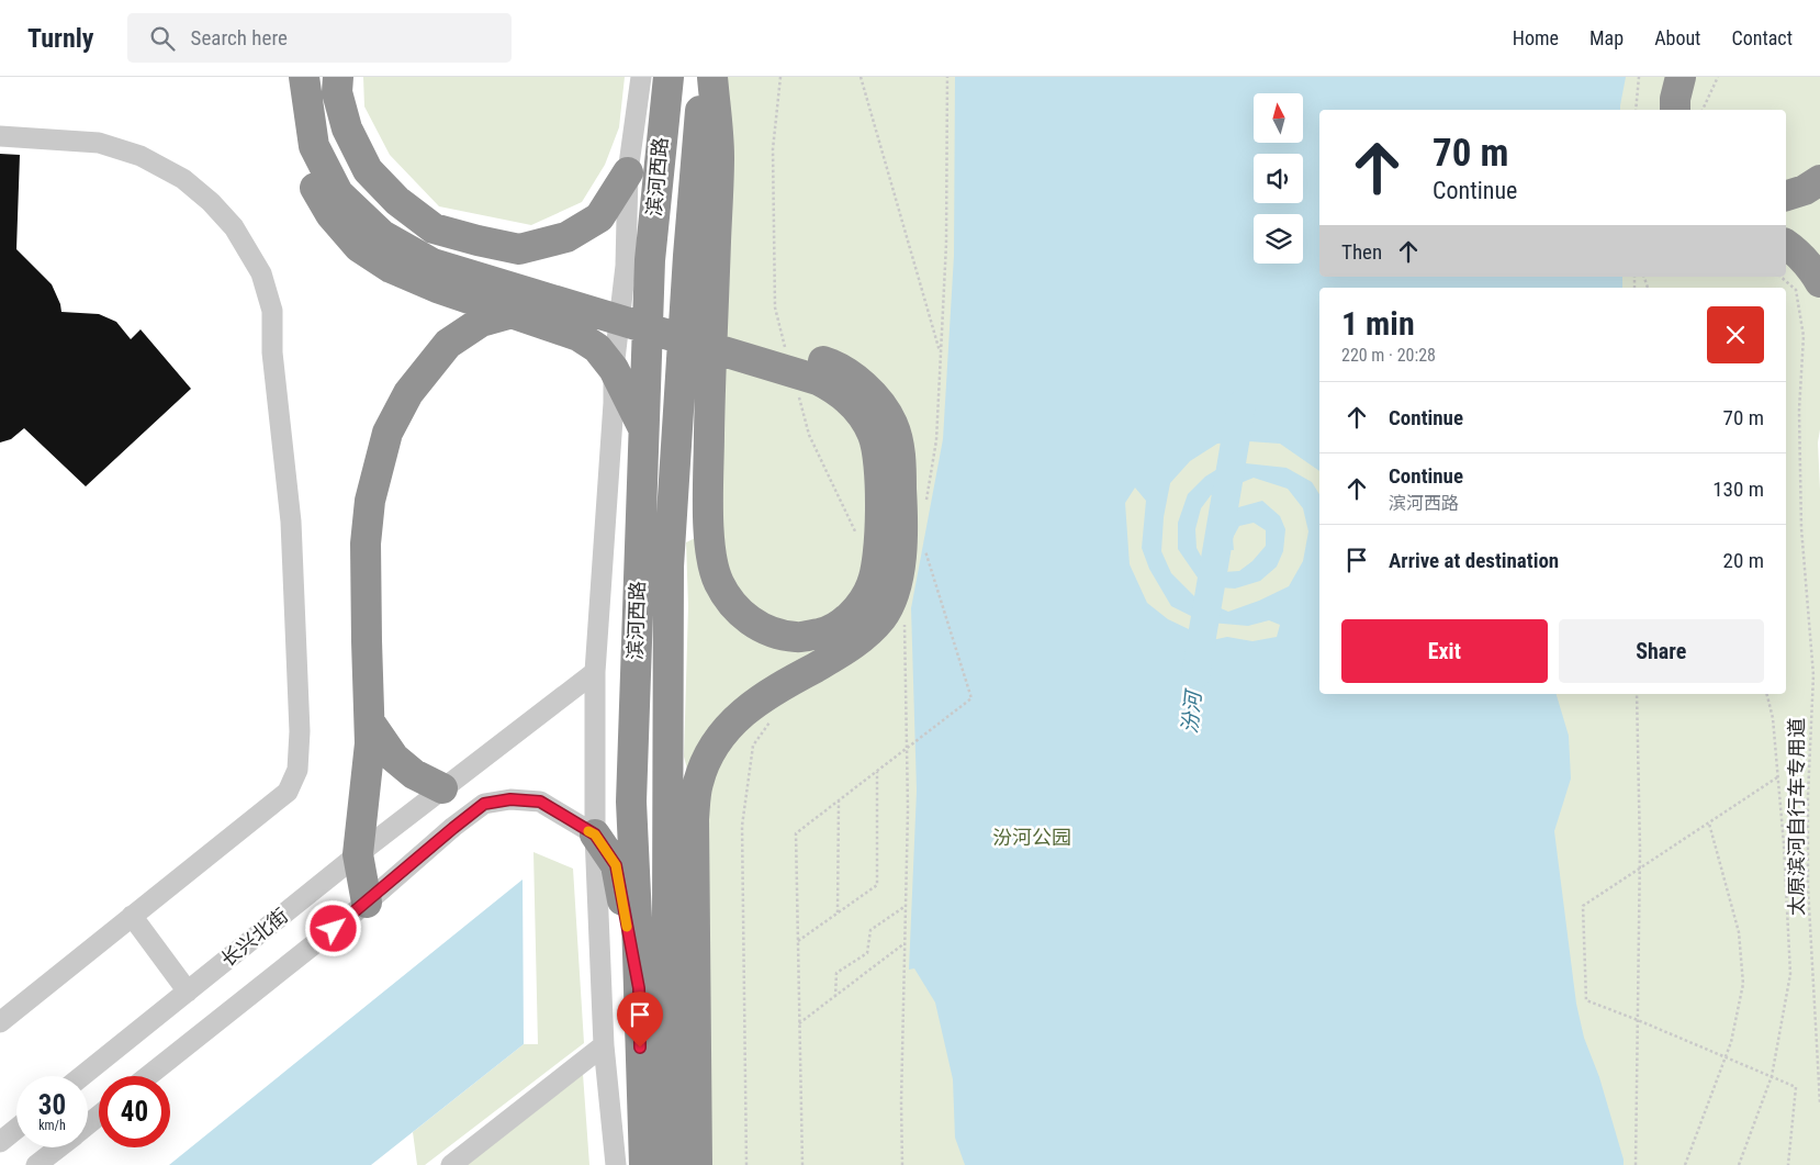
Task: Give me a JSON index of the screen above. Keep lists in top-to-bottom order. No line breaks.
{"streets":{"highway":["滨河西路"],"street":["长兴北街"],"path":["太原滨河自行车专用道"]},"water":["汾河"],"parks":["汾河公园"],"north":"top","page":{"header":"Turnly","search":"Search here","nav":["Home","Map","About","Contact"],"turn":["70 m","Continue"],"then":"Then","heading":["1 min","220 m · 20:28"],"list":[{"name":"Continue","value":"70 m"},{"name":"Continue","note":"滨河西路","value":"130 m"},{"name":"Arrive at destination","value":"20 m"}],"buttons":["Exit","Share"],"speed":"30 km/h","limit":"40"}}
